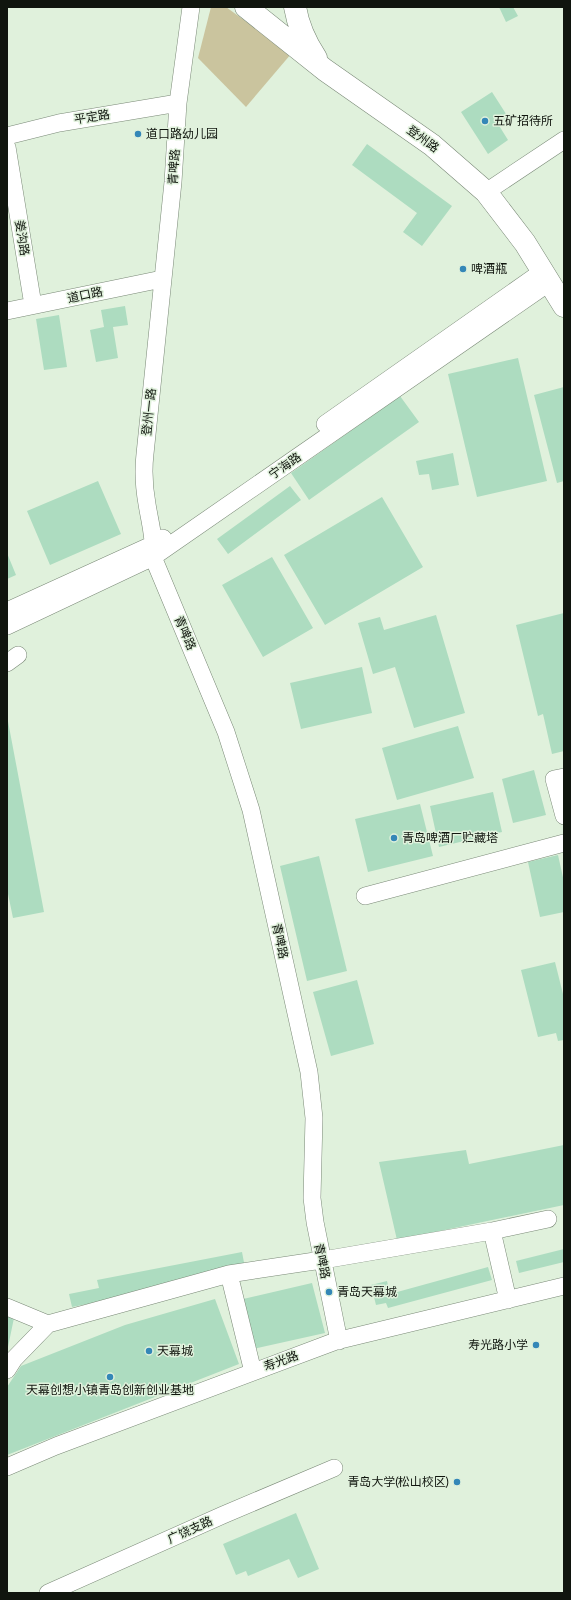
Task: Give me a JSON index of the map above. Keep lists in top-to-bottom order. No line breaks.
{"streets":{"main road":["登州路"],"street":["平定路","青啤路","姜沟路","道口路","登州一路","宁海路","寿光路","广饶支路"]},"crossings":[["平定路","青啤路"],["登州路","宁海路"],["青啤路","道口路"],["青啤路","登州一路"],["青啤路","宁海路"],["青啤路","寿光路"],["姜沟路","道口路"],["道口路","登州一路"],["登州一路","宁海路"]],"places":["五矿招待所","道口路幼儿园","啤酒瓶","青岛啤酒厂贮藏塔","青岛天幕城","寿光路小学","天幕城","天幕创想小镇青岛创新创业基地","青岛大学(松山校区)"]}
